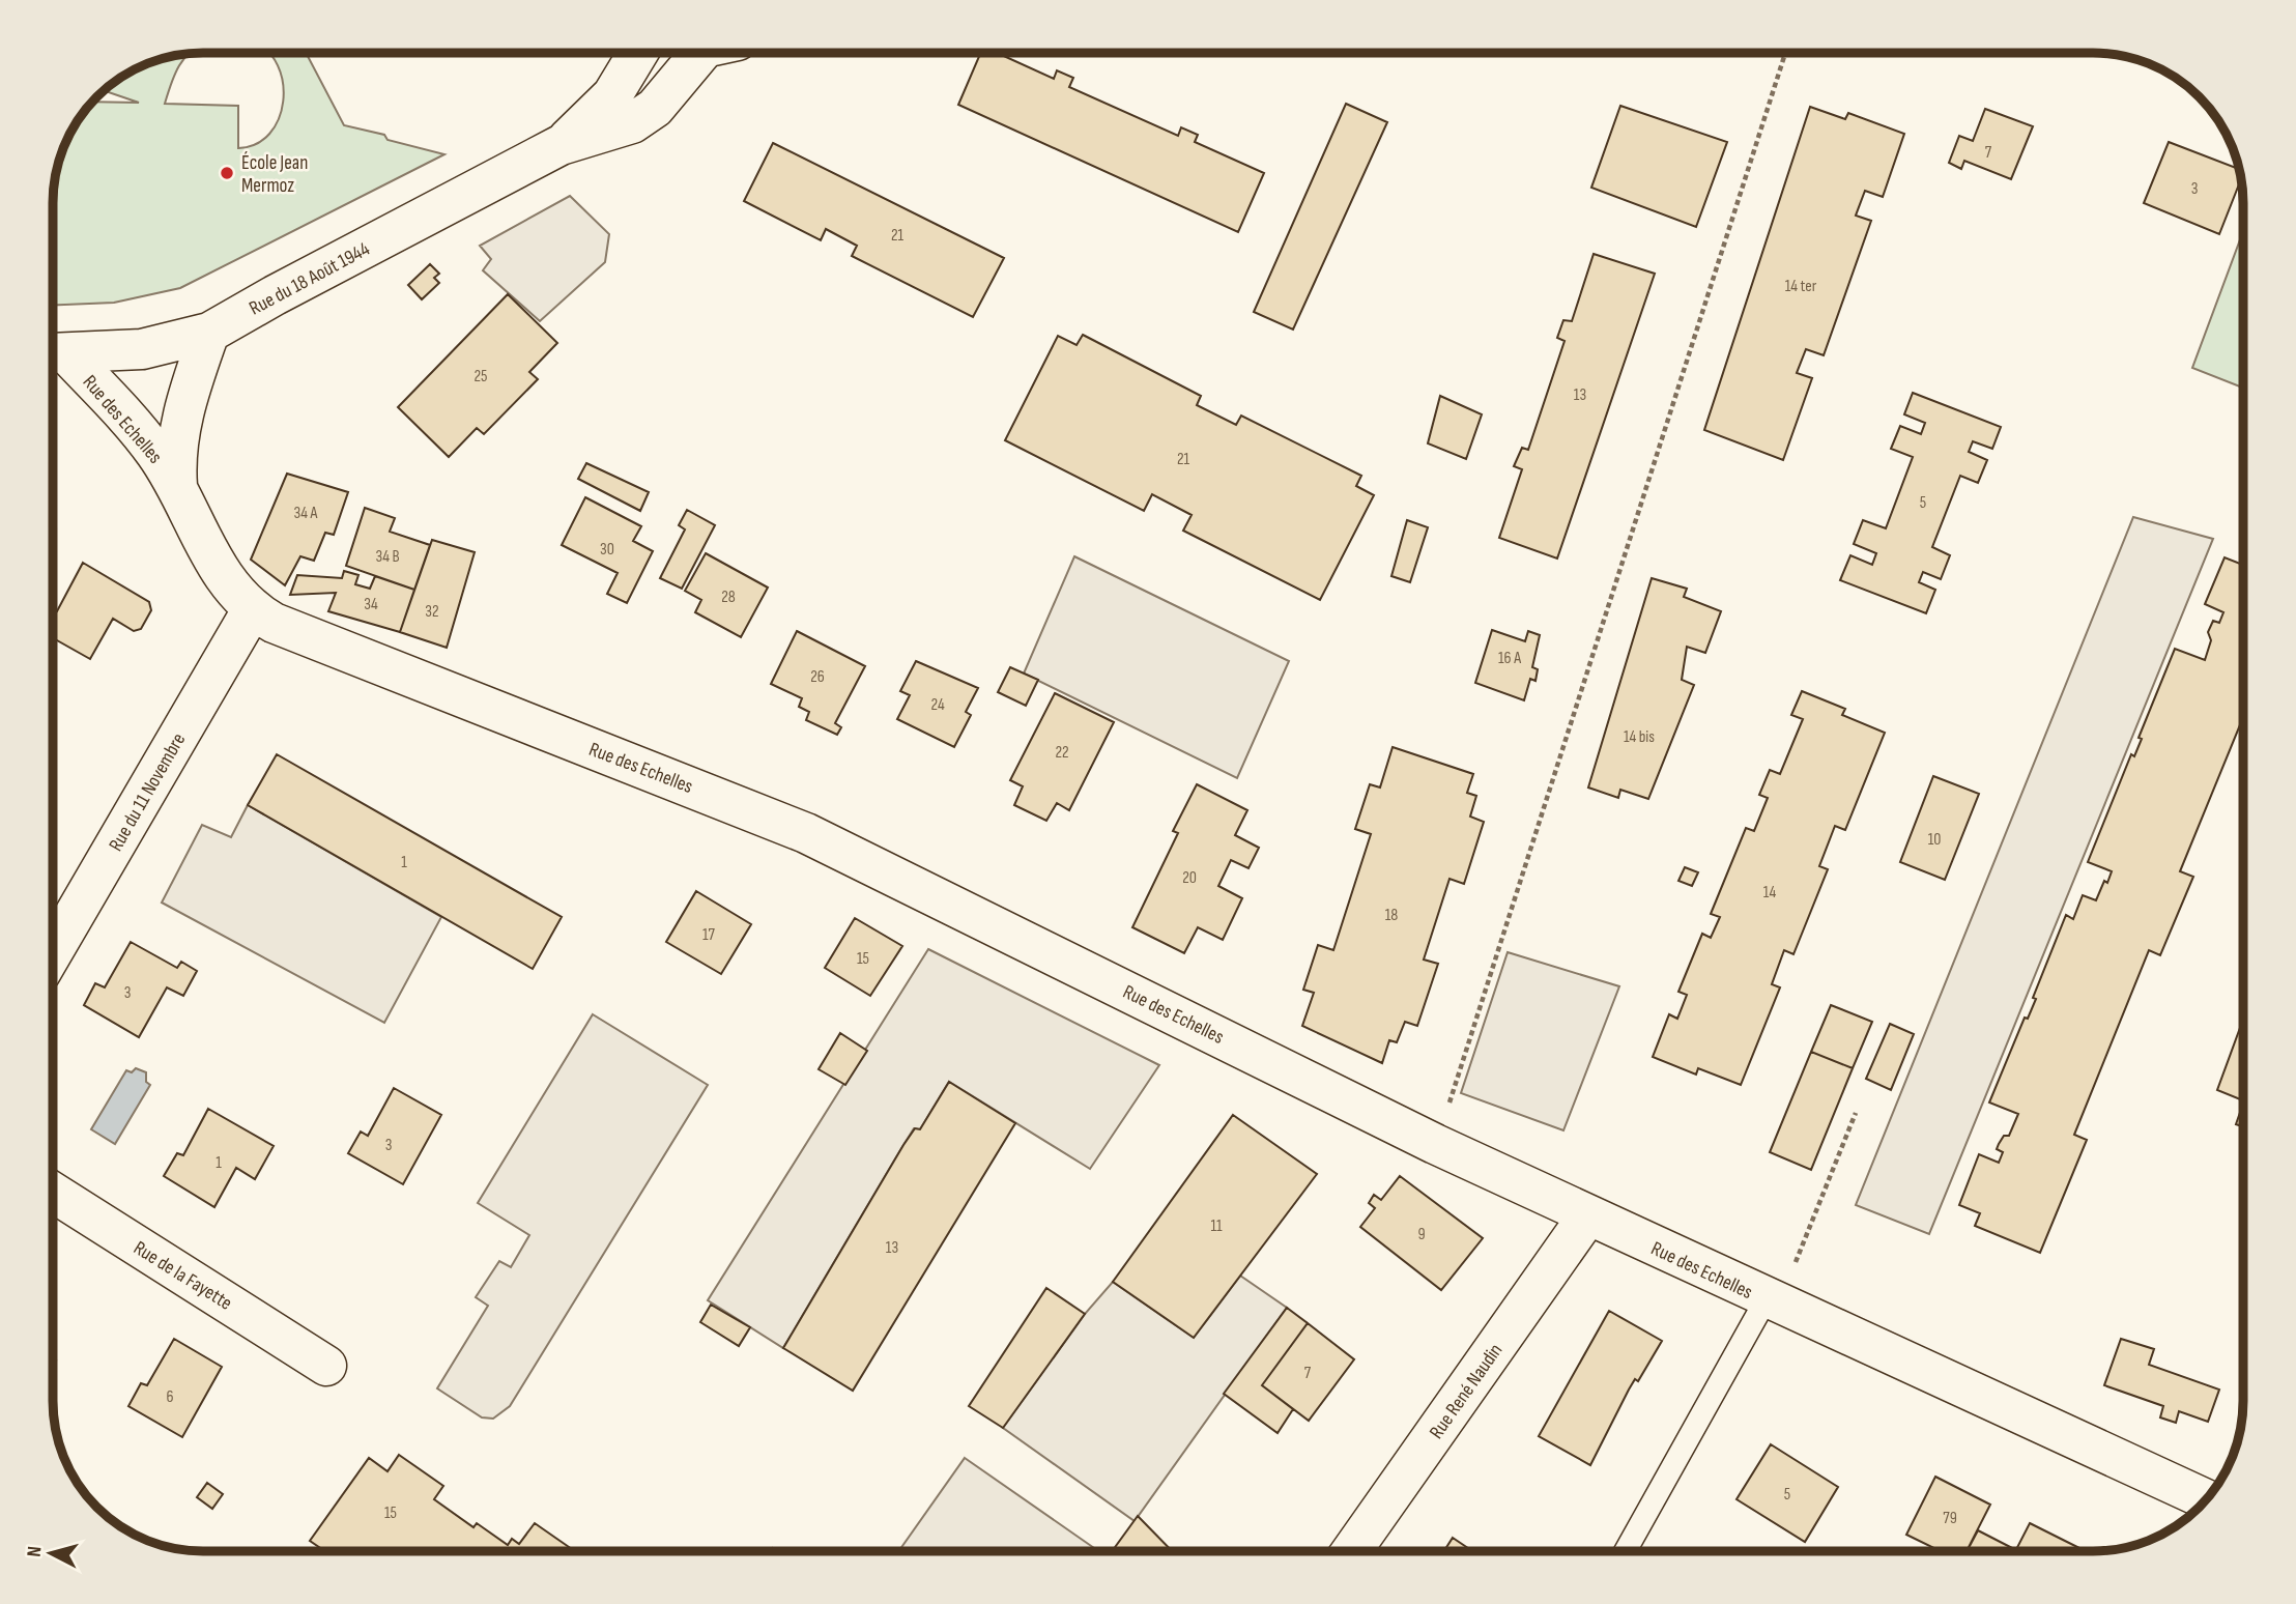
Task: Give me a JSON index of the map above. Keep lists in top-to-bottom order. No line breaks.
{"streets":{"street":["Rue du 18 Août 1944","Rue des Echelles","Rue du 11 Novembre","Rue de la Fayette","Rue René Naudin"]},"crossings":[["Rue du 18 Août 1944","Rue des Echelles"],["Rue des Echelles","Rue du 11 Novembre"],["Rue des Echelles","Rue René Naudin"]],"places":["École Jean Mermoz"],"house_numbers":["7","3","21","14 ter","25","13","21","5","34 A","30","34 B","28","34","32","16 A","26","24","14 bis","22","10","1","20","14","18","17","15","3","3","1","11","9","13","7","6","5","15","79"],"north":"left"}
